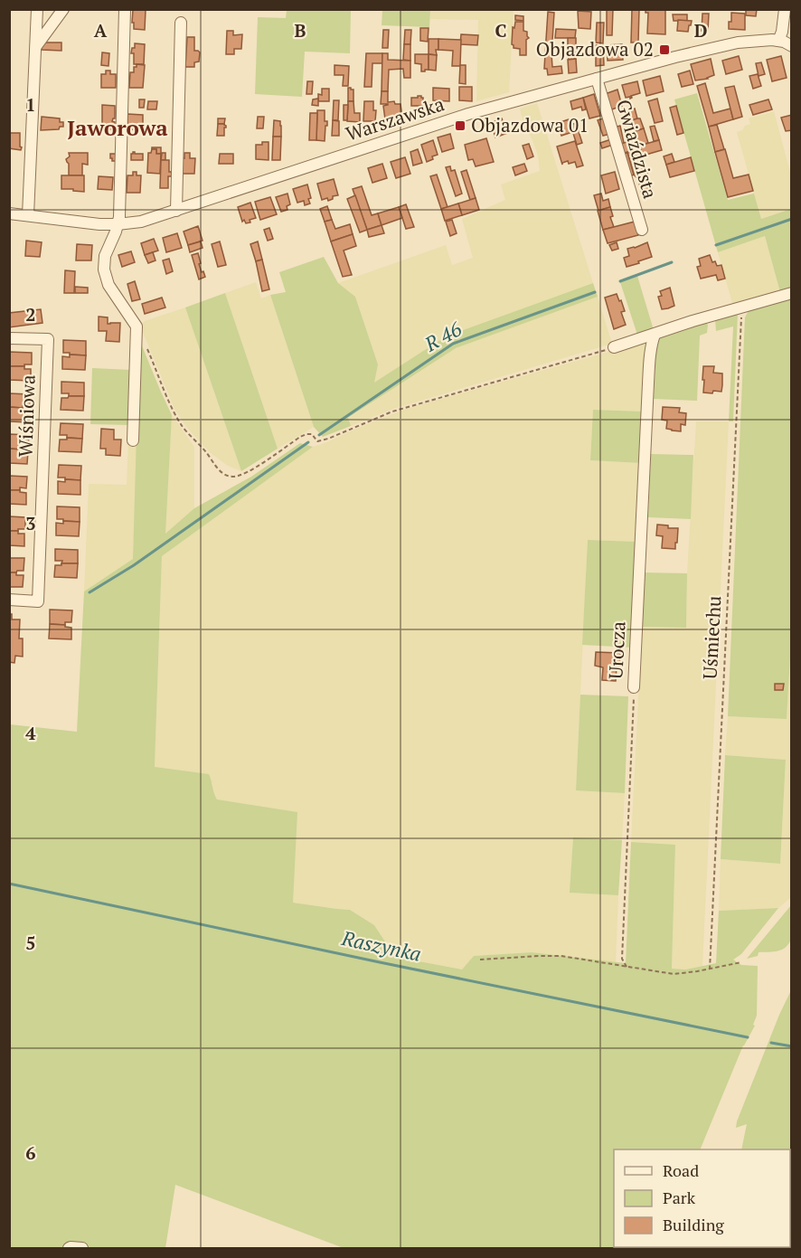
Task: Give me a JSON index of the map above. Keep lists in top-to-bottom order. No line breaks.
{"streets":{"street":["Warszawska","Gwiaździsta","Wiśniowa","Urocza"],"path":["Uśmiechu"]},"crossings":[["Warszawska","Gwiaździsta"]],"districts":["Jaworowa"],"water":["R 46","Raszynka"],"places":{"transit":["Objazdowa 02","Objazdowa 01"]},"legend":["Road","Park","Building"],"grid":{"columns":["A","B","C","D"],"rows":["1","2","3","4","5","6"]}}
